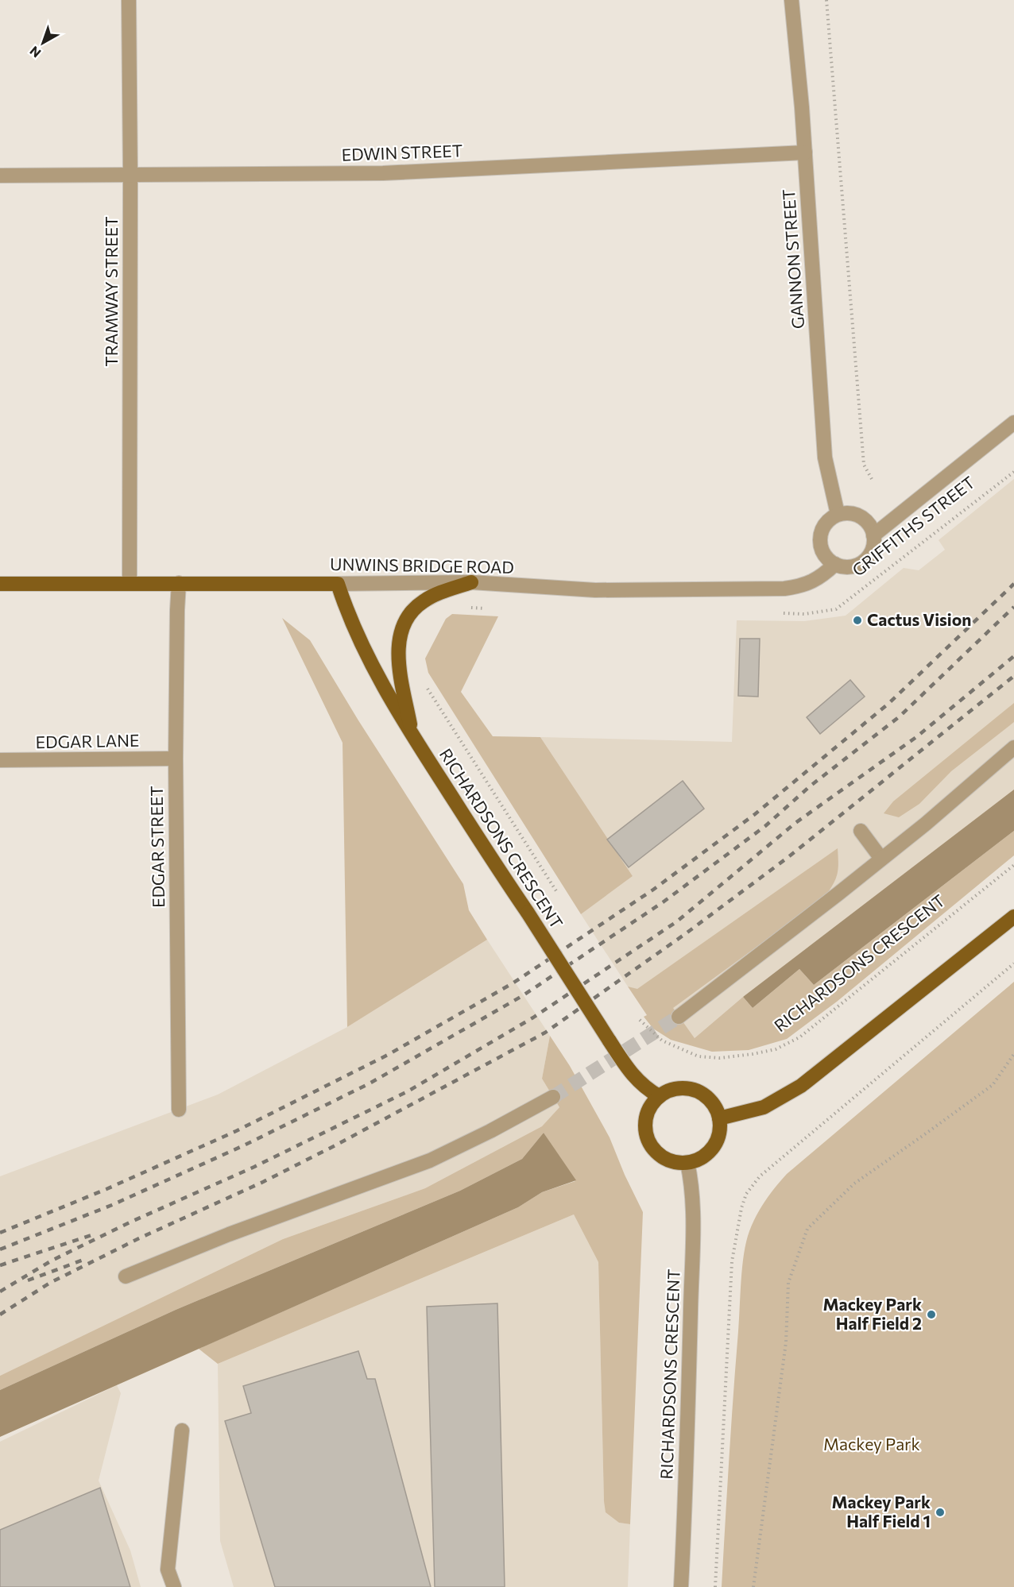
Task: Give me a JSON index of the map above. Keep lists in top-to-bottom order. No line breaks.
{"streets":{"main road":["UNWINS BRIDGE ROAD","RICHARDSONS CRESCENT"],"street":["EDWIN STREET","GANNON STREET","TRAMWAY STREET","GRIFFITHS STREET","EDGAR LANE","EDGAR STREET"]},"crossings":[["EDWIN STREET","GANNON STREET"],["EDWIN STREET","TRAMWAY STREET"],["GANNON STREET","GRIFFITHS STREET"],["GANNON STREET","UNWINS BRIDGE ROAD"],["TRAMWAY STREET","UNWINS BRIDGE ROAD"],["GRIFFITHS STREET","UNWINS BRIDGE ROAD"],["UNWINS BRIDGE ROAD","RICHARDSONS CRESCENT"],["UNWINS BRIDGE ROAD","EDGAR STREET"],["EDGAR LANE","EDGAR STREET"]],"parks":["Mackey Park"],"places":["Cactus Vision","Mackey Park Half Field 2","Mackey Park Half Field 1"],"north":"bottom left"}
